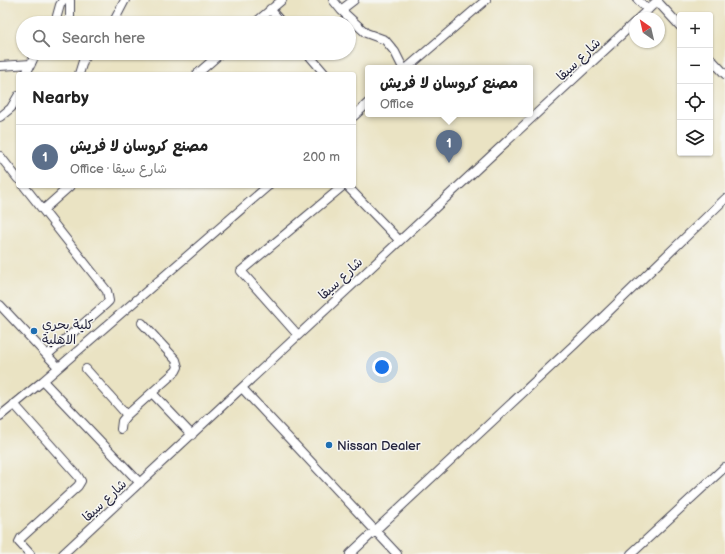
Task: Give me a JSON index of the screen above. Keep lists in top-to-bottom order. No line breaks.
{"streets":{"street":["شارع سيقا"]},"places":["كلية بحري الاهلية","Nissan Dealer"],"north":"top left","page":{"map_buttons":["+","−"],"search":"Search here","popup":["مصنع كروسان لا فريش","Office"],"heading":"Nearby","list":[{"mark":"1","name":"مصنع كروسان لا فريش","note":"Office · شارع سيقا","value":"200 m"}],"pins":"1"}}
